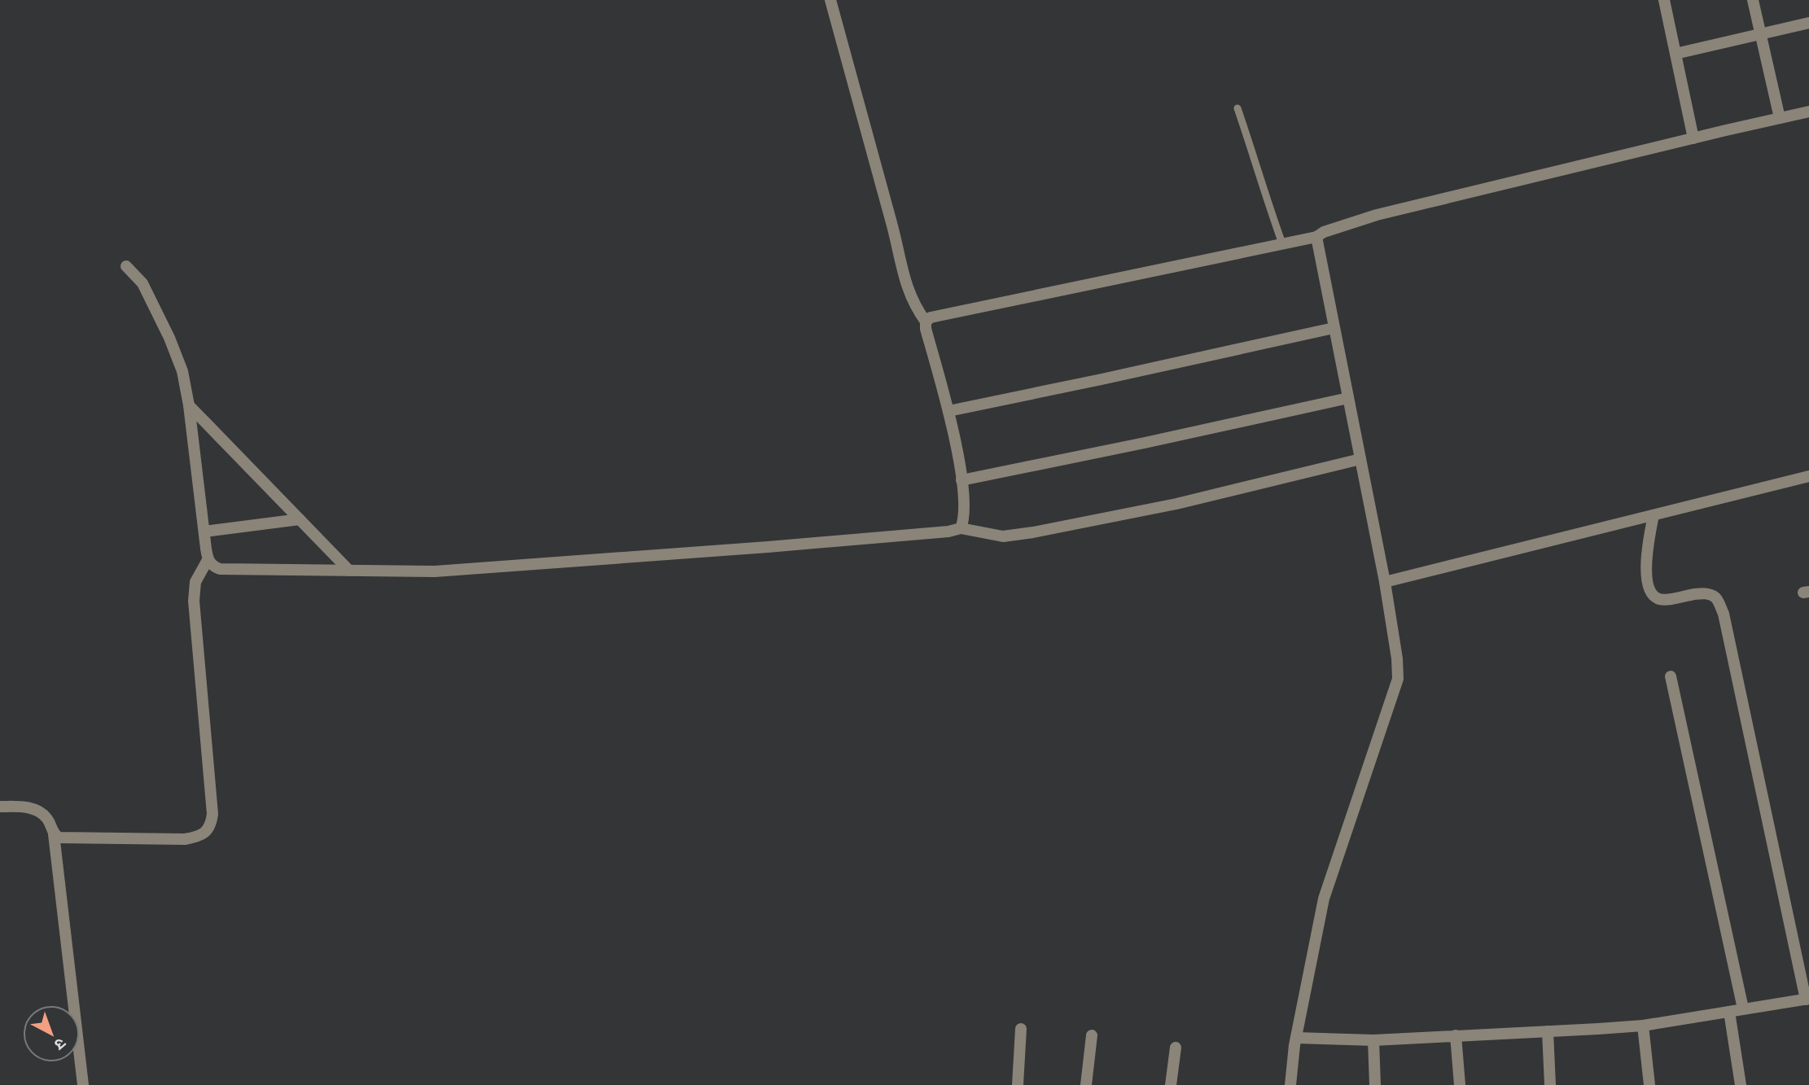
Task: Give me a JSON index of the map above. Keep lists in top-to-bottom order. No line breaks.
{"north":"bottom right"}
